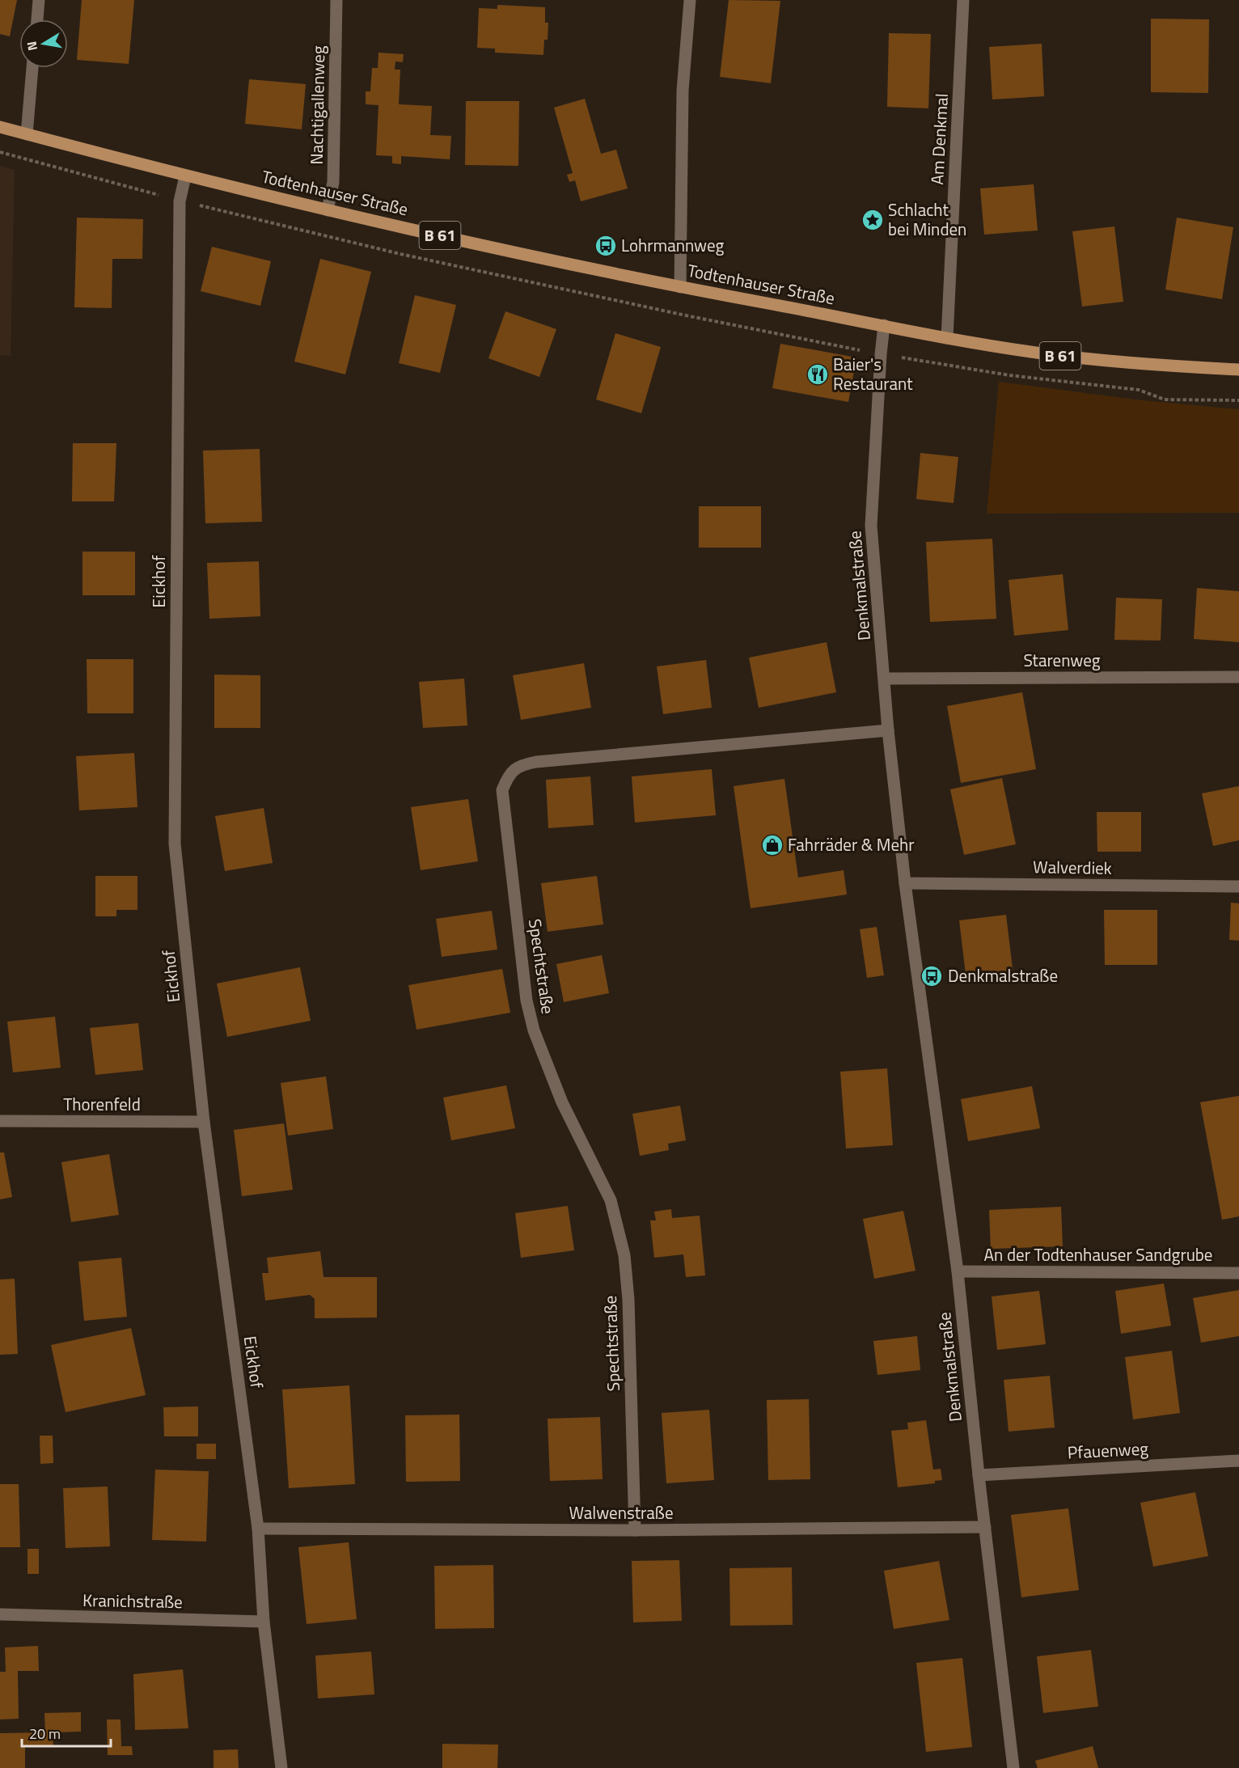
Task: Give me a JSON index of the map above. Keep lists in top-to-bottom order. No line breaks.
{"streets":{"main road":["Todtenhauser Straße","B 61"],"street":["Nachtigallenweg","Am Denkmal","Eickhof","Denkmalstraße","Starenweg","Walverdiek","Spechtstraße","Thorenfeld","An der Todtenhauser Sandgrube","Pfauenweg","Walwenstraße","Kranichstraße"]},"crossings":[["Nachtigallenweg","Todtenhauser Straße"],["Am Denkmal","Todtenhauser Straße"],["Todtenhauser Straße","Eickhof"],["Todtenhauser Straße","Denkmalstraße"],["Eickhof","Thorenfeld"],["Eickhof","Walwenstraße"],["Eickhof","Kranichstraße"],["Denkmalstraße","Starenweg"],["Denkmalstraße","Walverdiek"],["Denkmalstraße","Spechtstraße"],["Denkmalstraße","An der Todtenhauser Sandgrube"],["Denkmalstraße","Pfauenweg"],["Denkmalstraße","Walwenstraße"],["Spechtstraße","Walwenstraße"]],"places":{"place":["Schlacht bei Minden"],"bus stop":["Lohrmannweg","Denkmalstraße"],"restaurant":["Baier's Restaurant"],"shop":["Fahrräder & Mehr"]},"scale_bar":"20 m","north":"left"}
